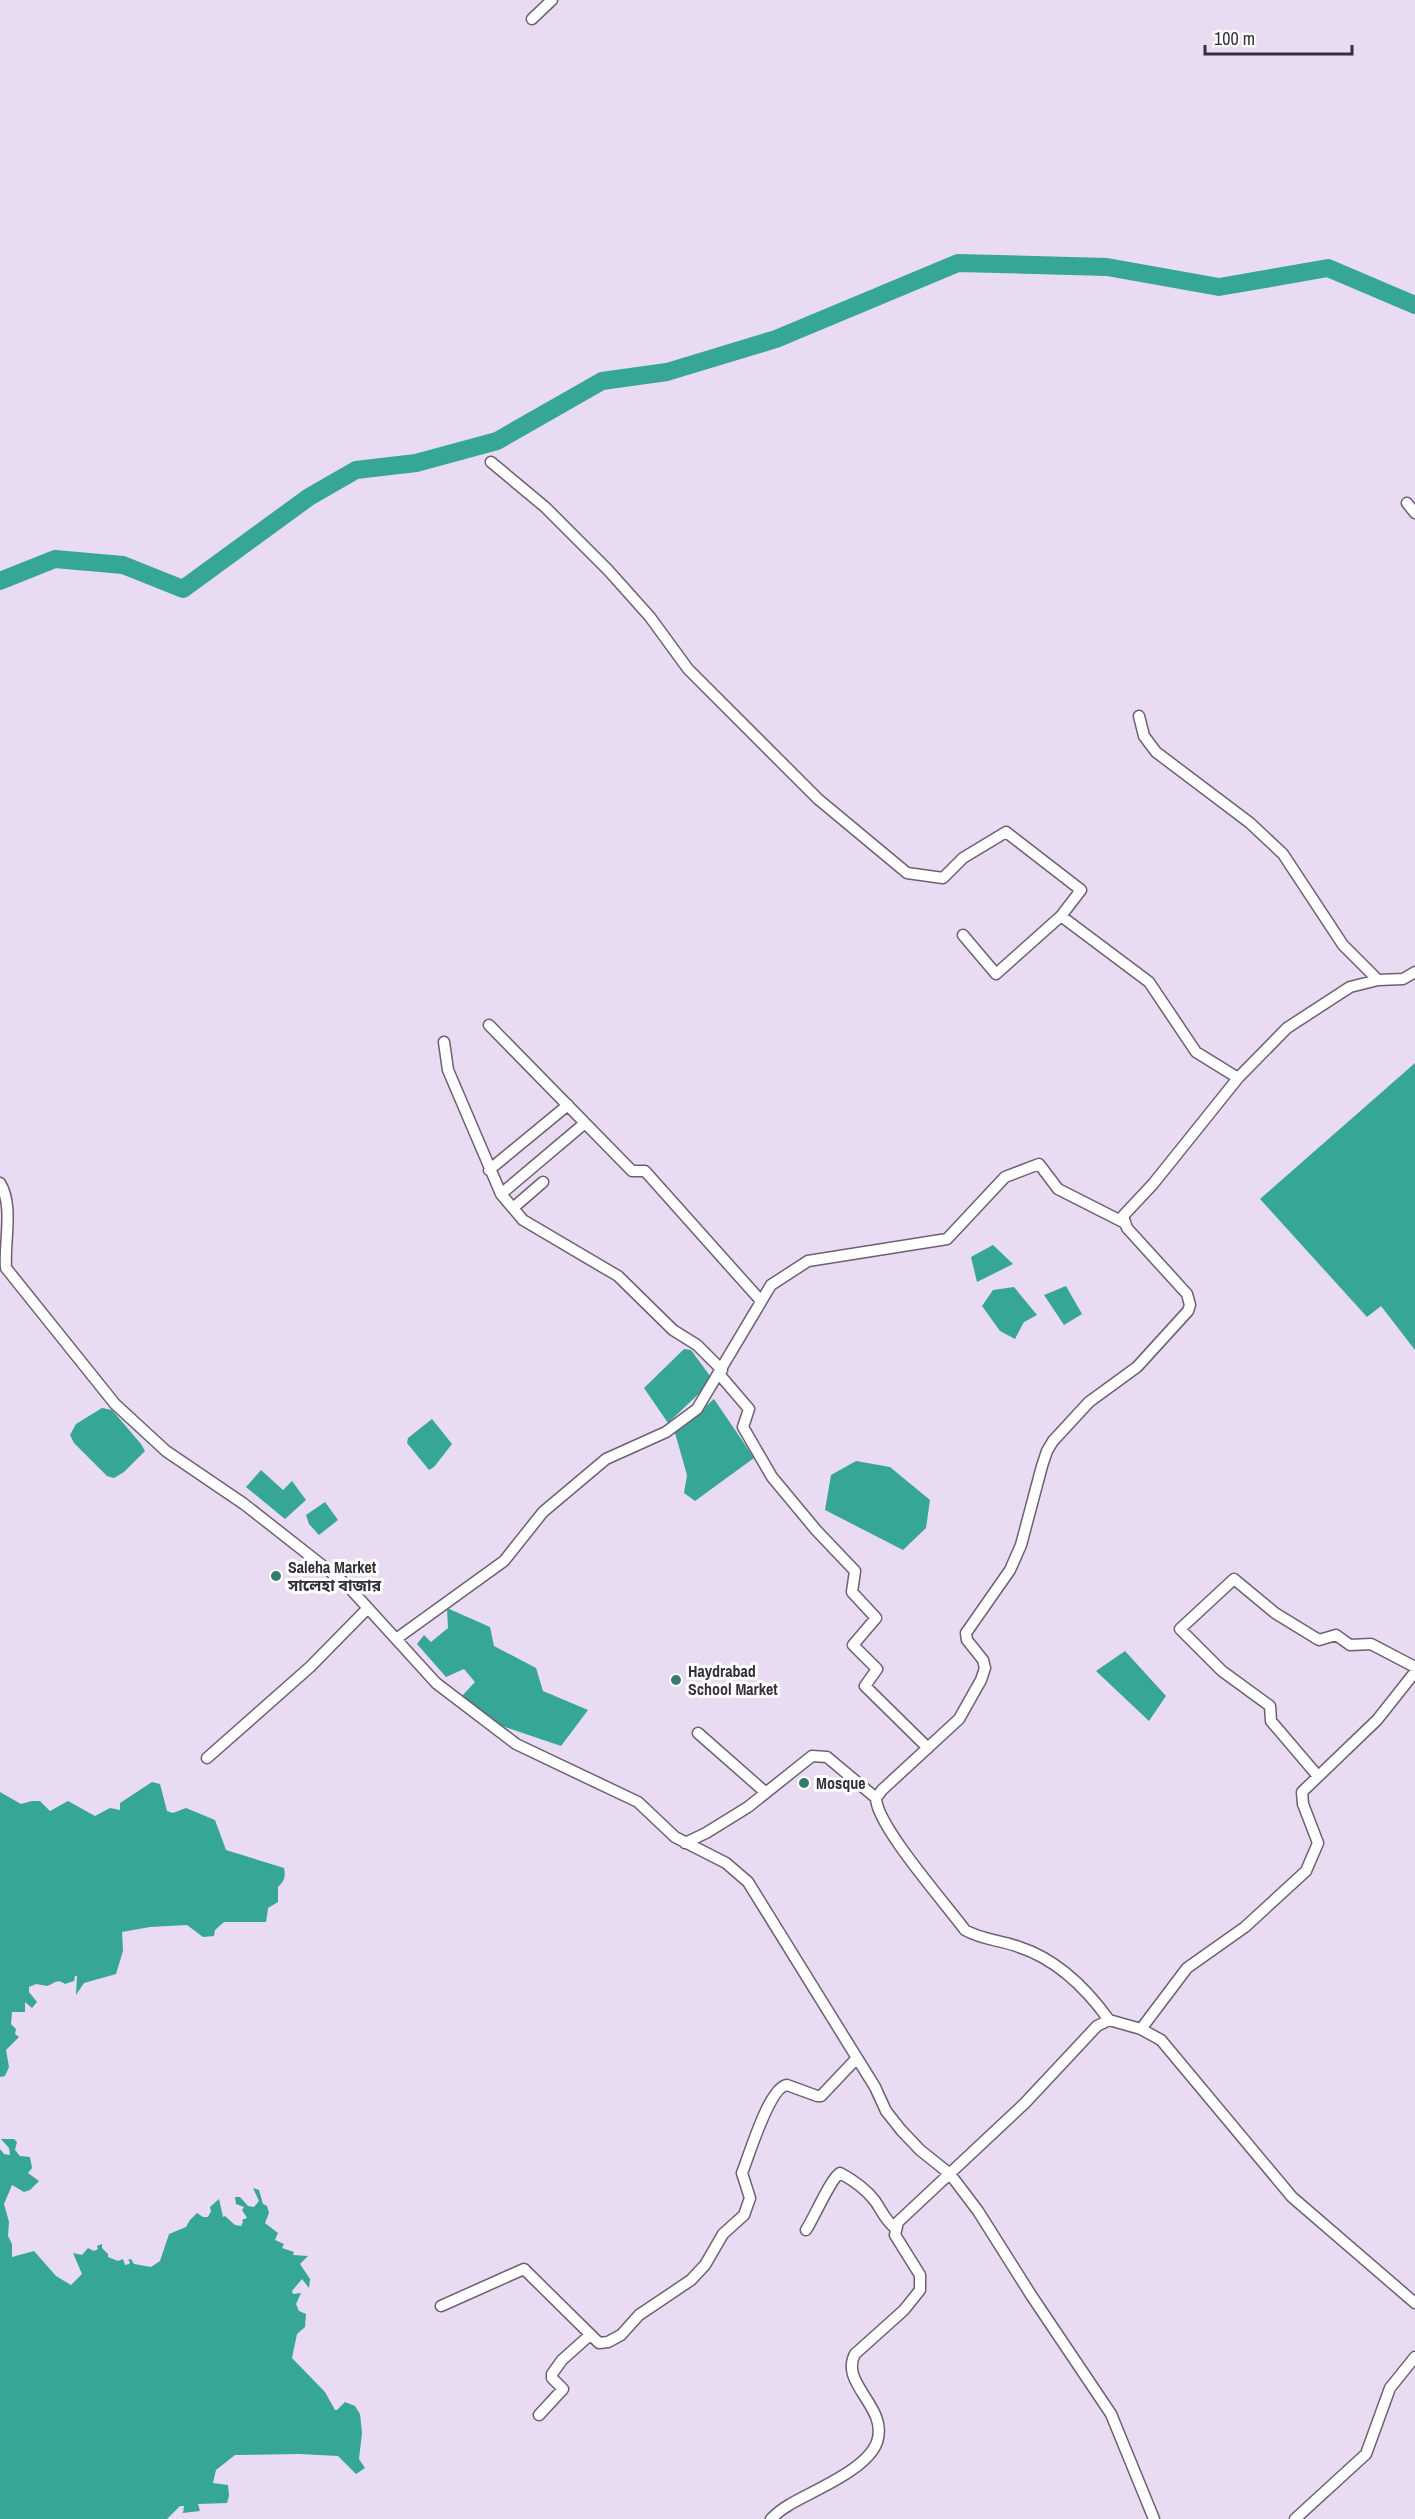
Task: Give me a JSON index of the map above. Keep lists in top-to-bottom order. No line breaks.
{"places":["Saleha Market সালেহা বাজার","Haydrabad School Market","Mosque"],"scale_bar":"100 m"}
